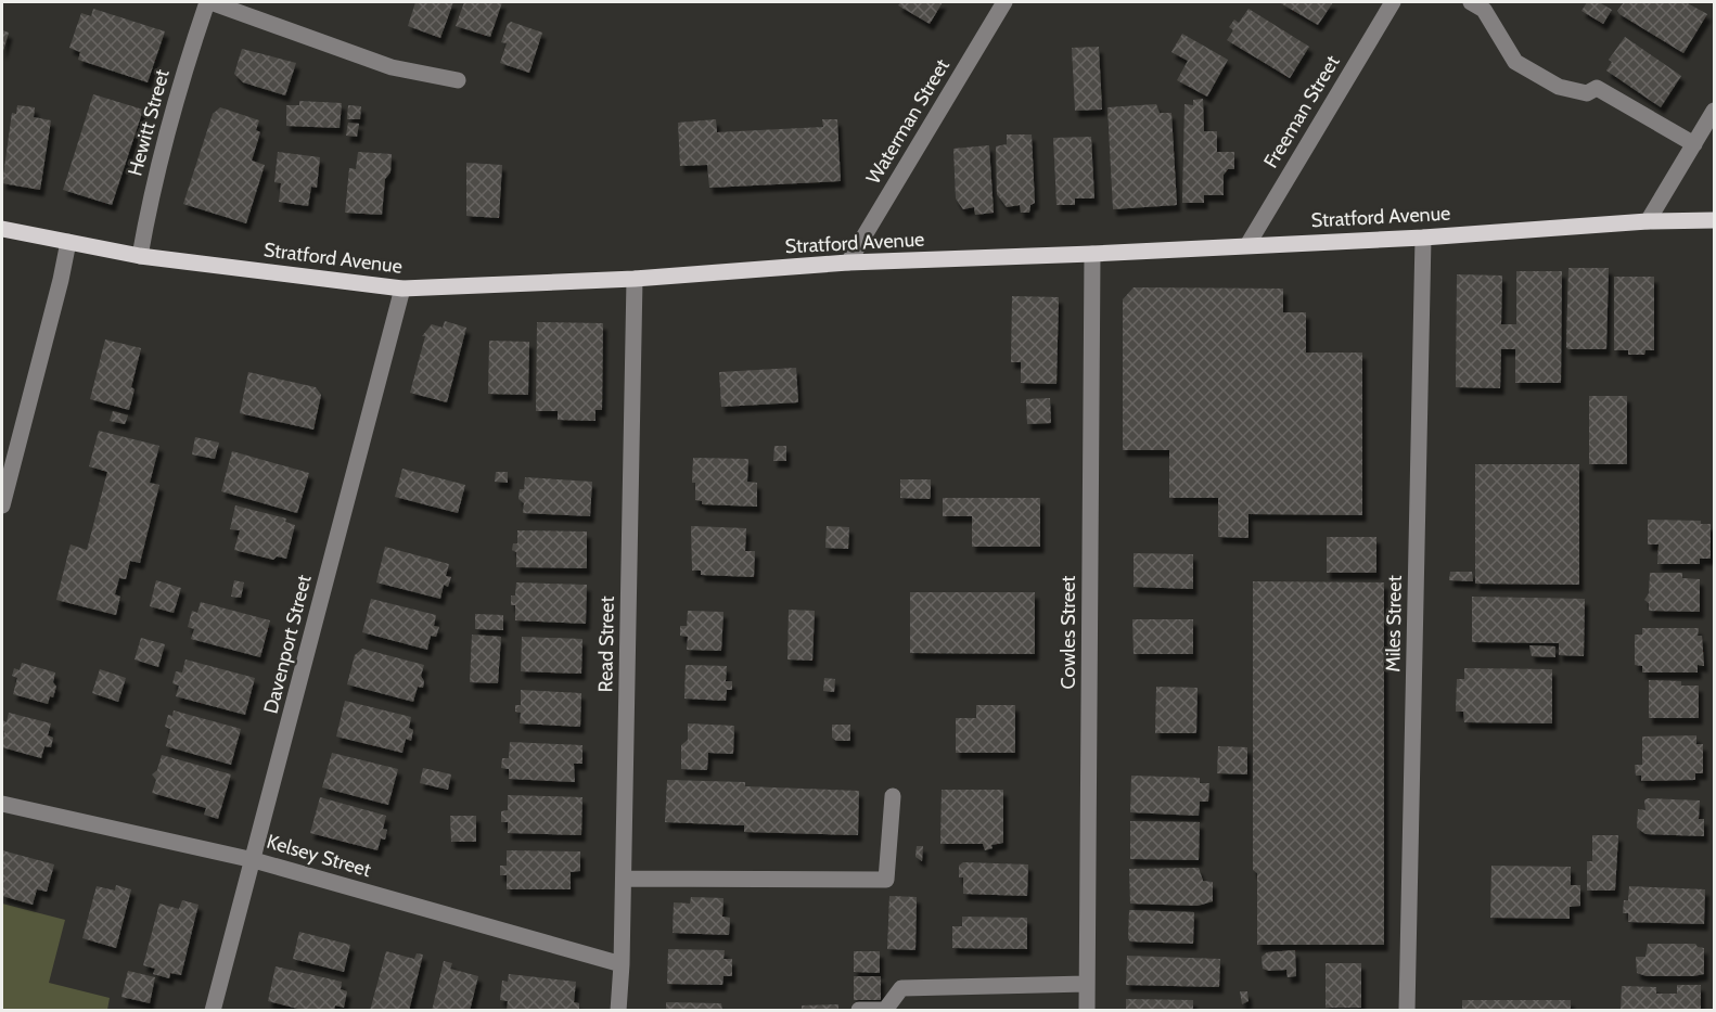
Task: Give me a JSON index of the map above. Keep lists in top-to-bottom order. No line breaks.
{"streets":{"main road":["Stratford Avenue"],"street":["Freeman Street","Waterman Street","Hewitt Street","Miles Street","Cowles Street","Davenport Street","Read Street","Kelsey Street"]},"crossings":[["Freeman Street","Stratford Avenue"],["Waterman Street","Stratford Avenue"],["Hewitt Street","Stratford Avenue"],["Stratford Avenue","Miles Street"],["Stratford Avenue","Cowles Street"],["Stratford Avenue","Davenport Street"],["Stratford Avenue","Read Street"],["Davenport Street","Kelsey Street"],["Read Street","Kelsey Street"]]}
